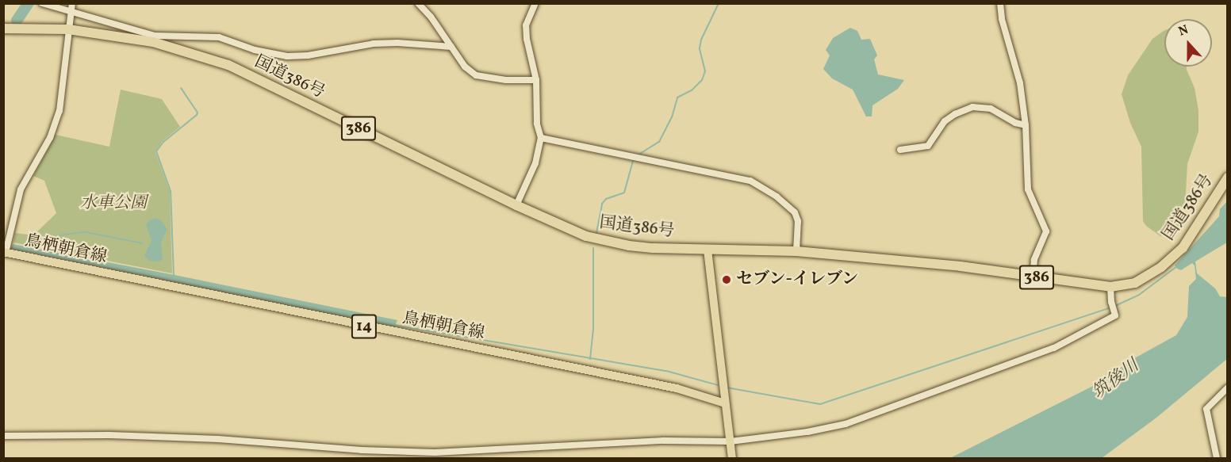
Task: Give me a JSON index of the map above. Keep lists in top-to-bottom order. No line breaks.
{"streets":{"highway":["国道386号","386"],"main road":["鳥栖朝倉線","14"]},"water":["筑後川"],"parks":["水車公園"],"places":["セブン-イレブン"],"north":"top"}
